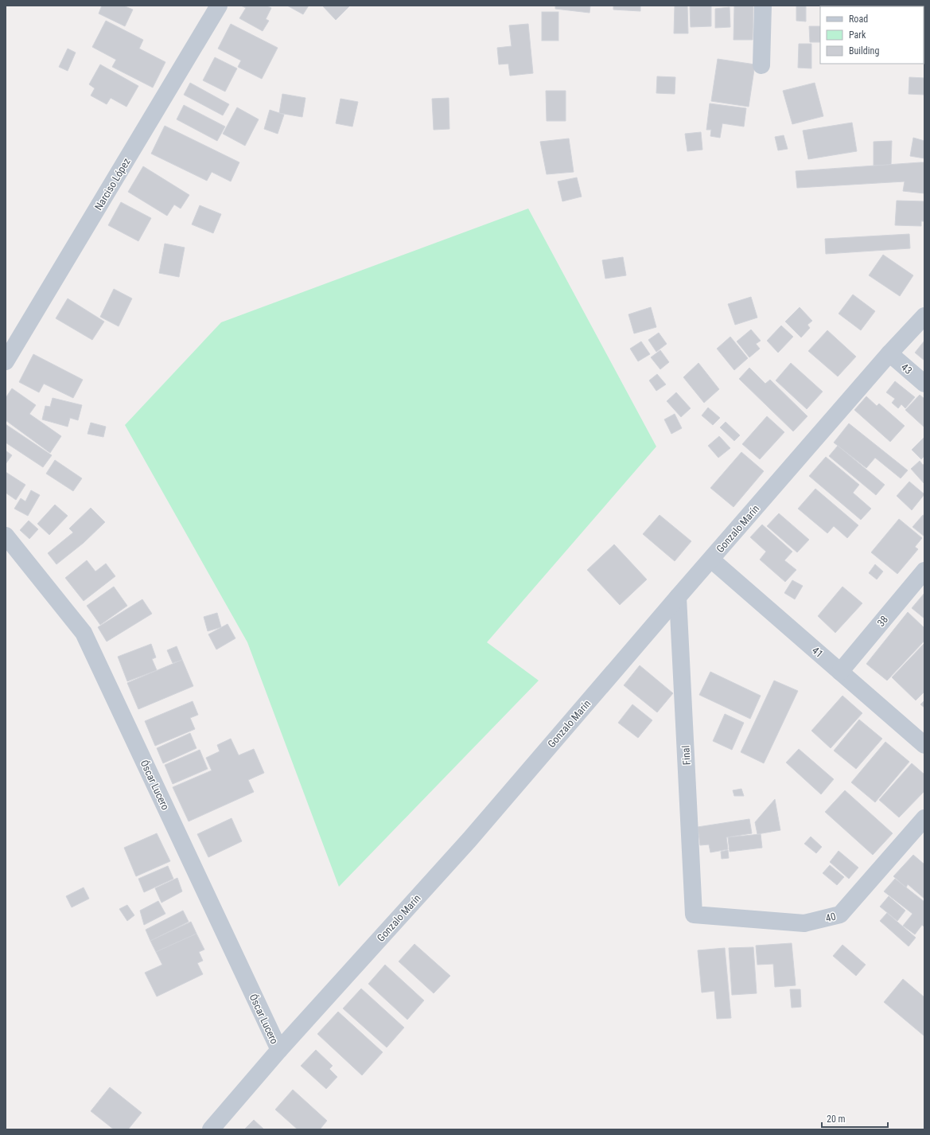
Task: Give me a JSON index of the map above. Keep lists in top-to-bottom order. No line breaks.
{"streets":{"street":["Narciso López","43","Gonzalo Marín","38","41","Final","Óscar Lucero","40"]},"crossings":[["43","Gonzalo Marín"],["Gonzalo Marín","41"],["Gonzalo Marín","Final"],["Gonzalo Marín","Óscar Lucero"],["38","41"],["Final","40"]],"legend":["Road","Park","Building"],"scale_bar":"20 m"}
